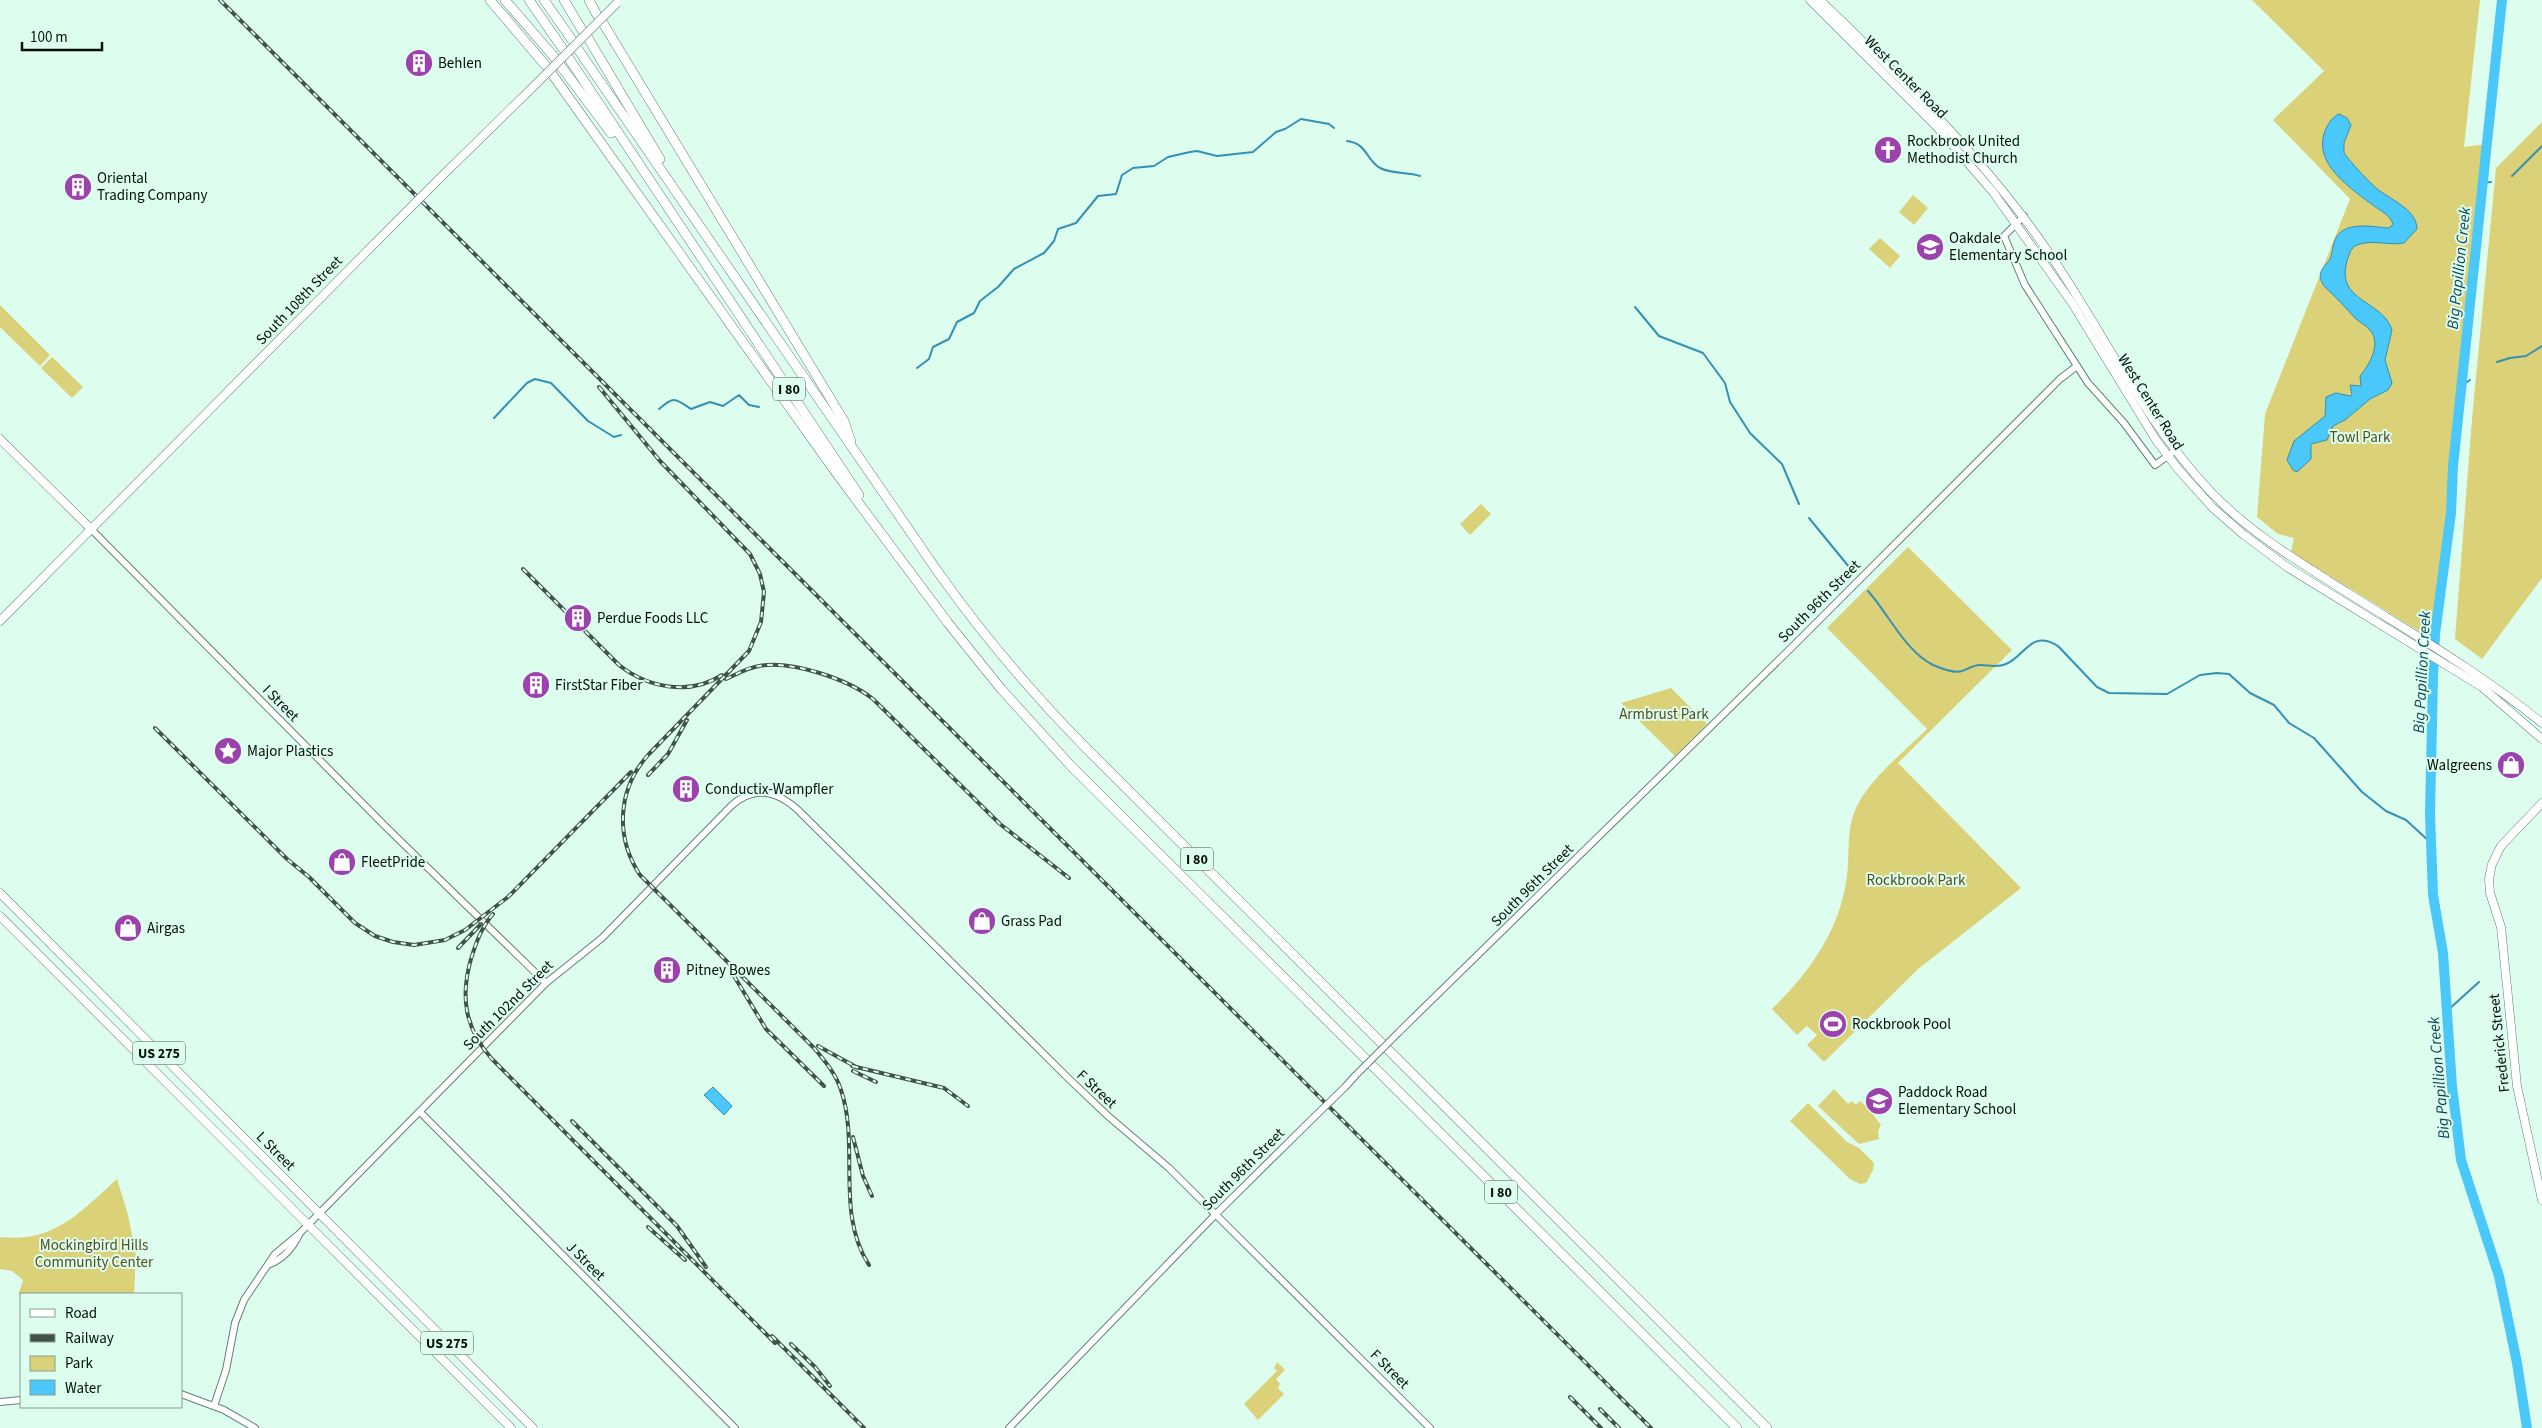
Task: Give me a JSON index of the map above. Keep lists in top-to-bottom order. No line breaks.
{"streets":{"highway":["I 80"],"main road":["West Center Road","South 108th Street","I Street","Frederick Street","US 275","L Street"],"street":["South 96th Street","South 102nd Street","F Street","J Street"]},"crossings":[["South 108th Street","I Street"],["South 96th Street","F Street"],["I Street","South 102nd Street"],["South 102nd Street","F Street"],["South 102nd Street","L Street"],["South 102nd Street","J Street"]],"water":["Big Papillion Creek"],"parks":["Towl Park","Armbrust Park","Rockbrook Park","Mockingbird Hills Community Center"],"places":{"building":["Behlen","Oriental Trading Company","Perdue Foods LLC","FirstStar Fiber","Conductix-Wampfler","Pitney Bowes"],"church":["Rockbrook United Methodist Church"],"school or university":["Oakdale Elementary School","Paddock Road Elementary School"],"place":["Major Plastics"],"shop":["Walgreens","FleetPride","Grass Pad","Airgas"],"sports":["Rockbrook Pool"]},"legend":["Road","Railway","Park","Water"],"scale_bar":"100 m"}
